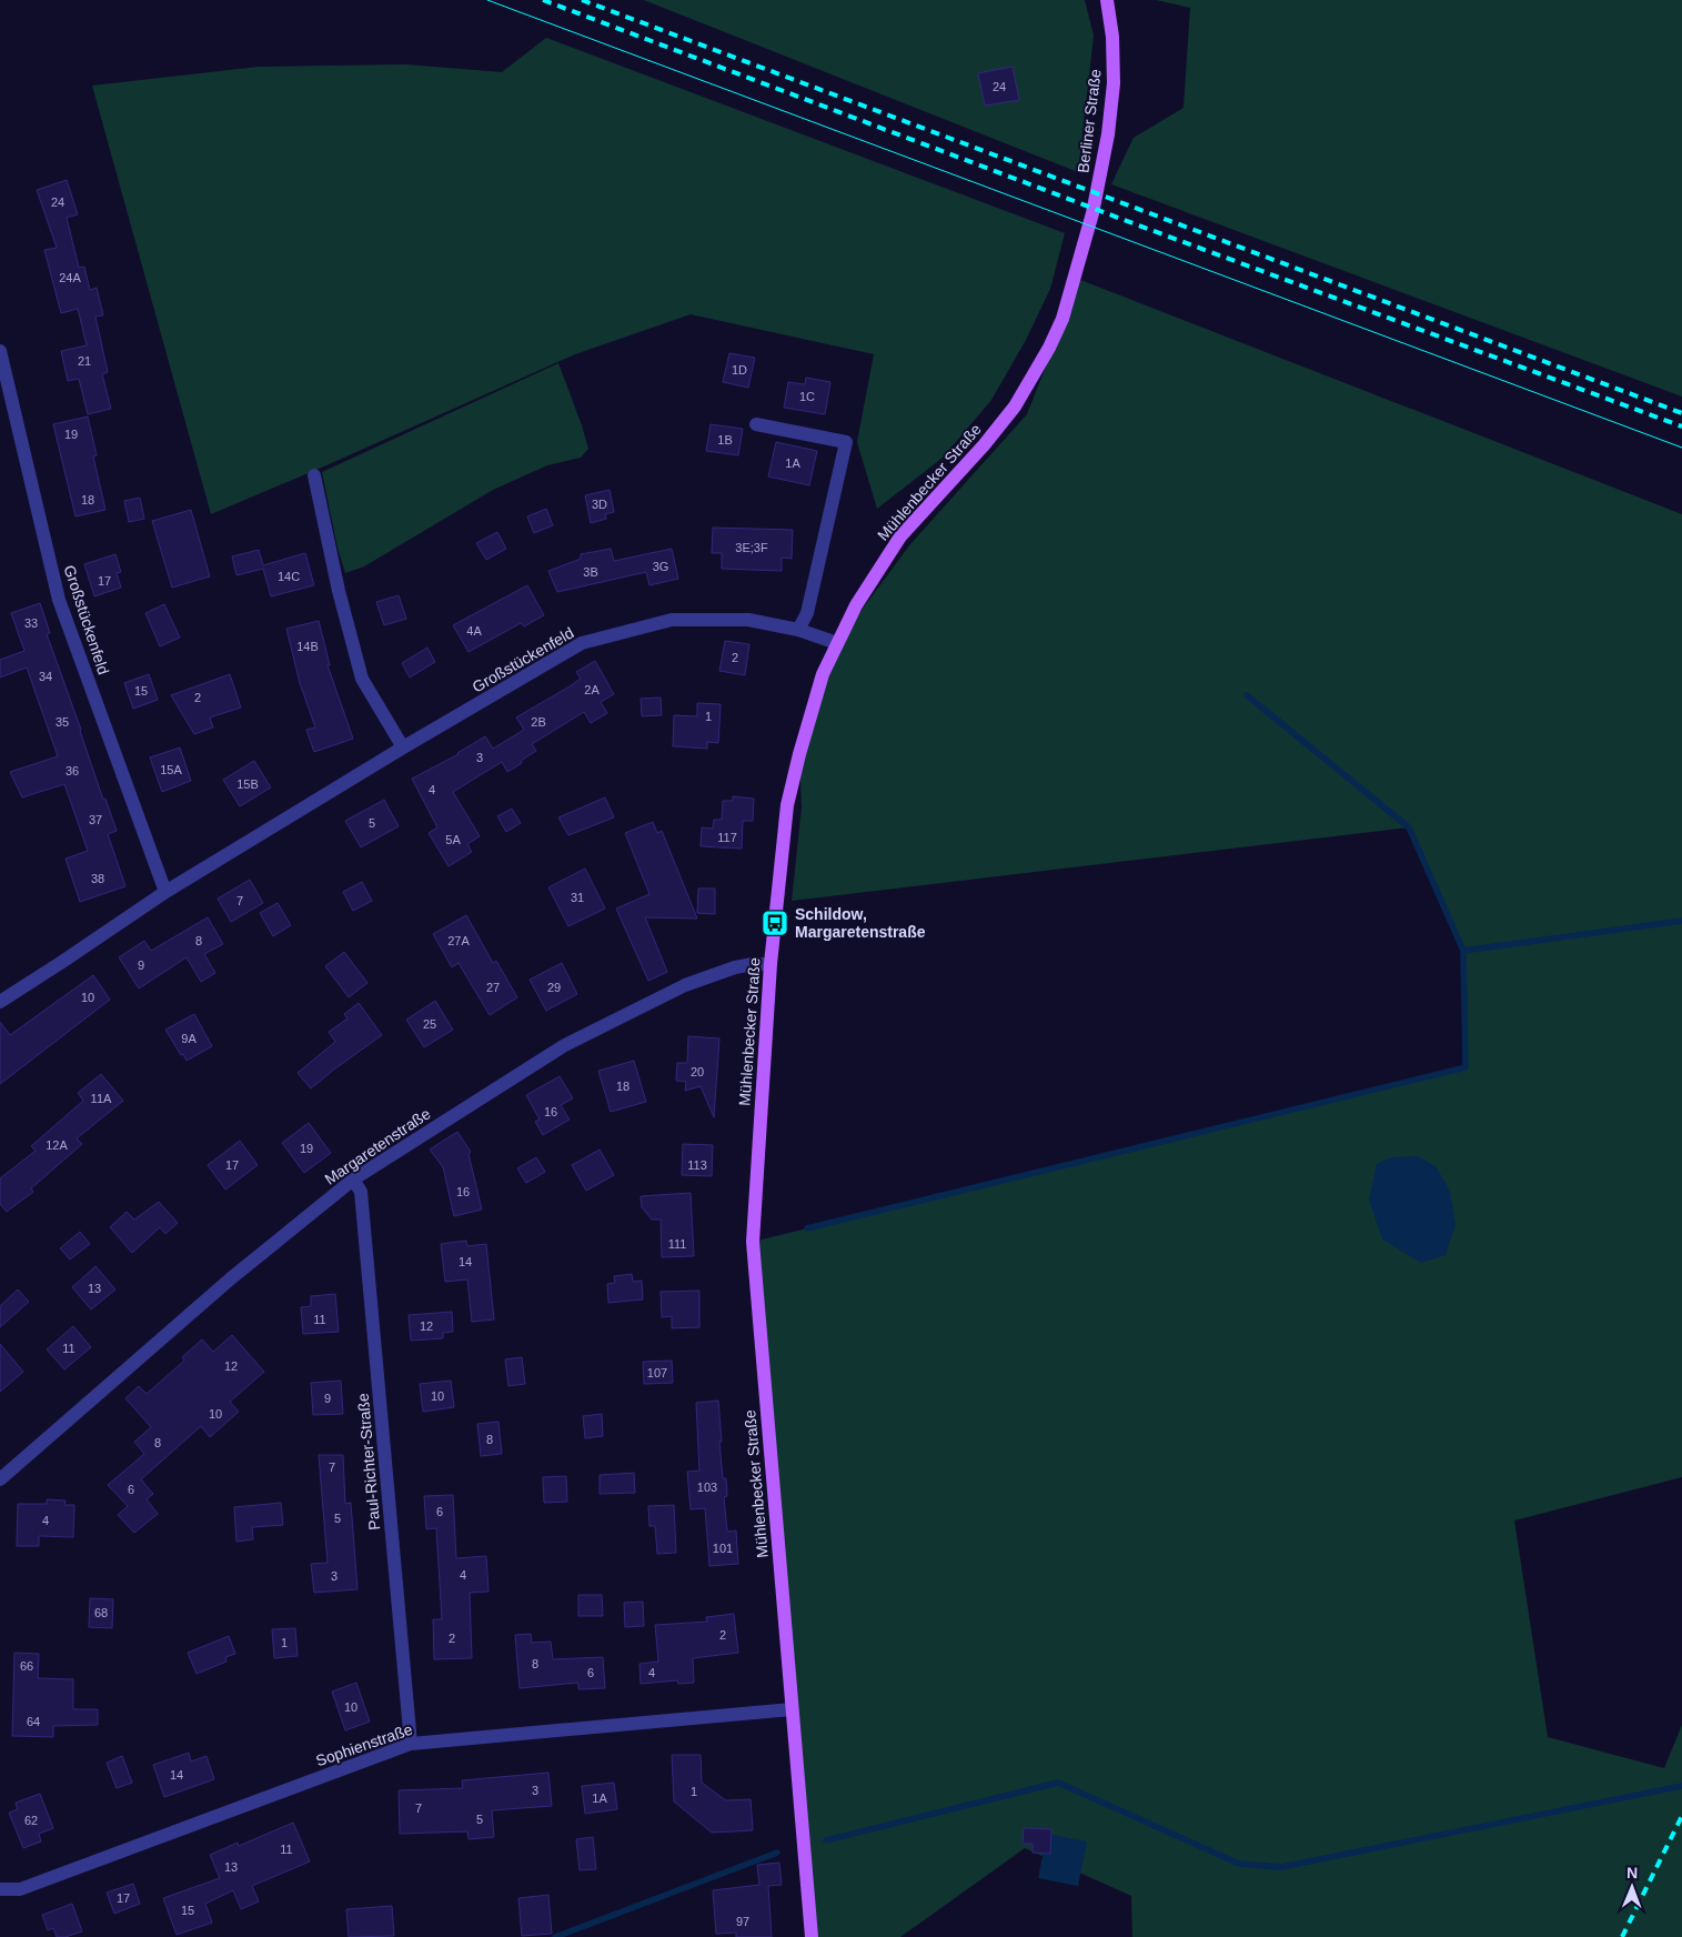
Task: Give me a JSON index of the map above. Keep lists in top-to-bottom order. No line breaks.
{"streets":{"main road":["Berliner Straße","Mühlenbecker Straße"],"street":["Großstückenfeld","Margaretenstraße","Paul-Richter-Straße","Sophienstraße"]},"crossings":[["Berliner Straße","Mühlenbecker Straße"],["Mühlenbecker Straße","Großstückenfeld"],["Mühlenbecker Straße","Margaretenstraße"],["Mühlenbecker Straße","Sophienstraße"],["Margaretenstraße","Paul-Richter-Straße"],["Paul-Richter-Straße","Sophienstraße"]],"places":{"bus stop":["Schildow, Margaretenstraße"]},"house_numbers":["24","24","24A","21","1D","1C","19","1B","1A","18","3D","3E;3F","3G","3B","14C","17","33","4A","14B","2","34","2A","15","2","1","35","2B","3","15A","36","15B","4","37","5","117","5A","38","31","7","8","27A","9","27","29","10","25","9A","20","18","11A","16","12A","19","17","113","16","111","14","13","11","12","11","12","107","10","9","10","8","8","7","103","6","6","5","4","101","4","3","68","2","2","1","8","66","6","4","10","64","14","3","1","1A","7","5","62","11","13","17","15","97"],"north":"top"}
